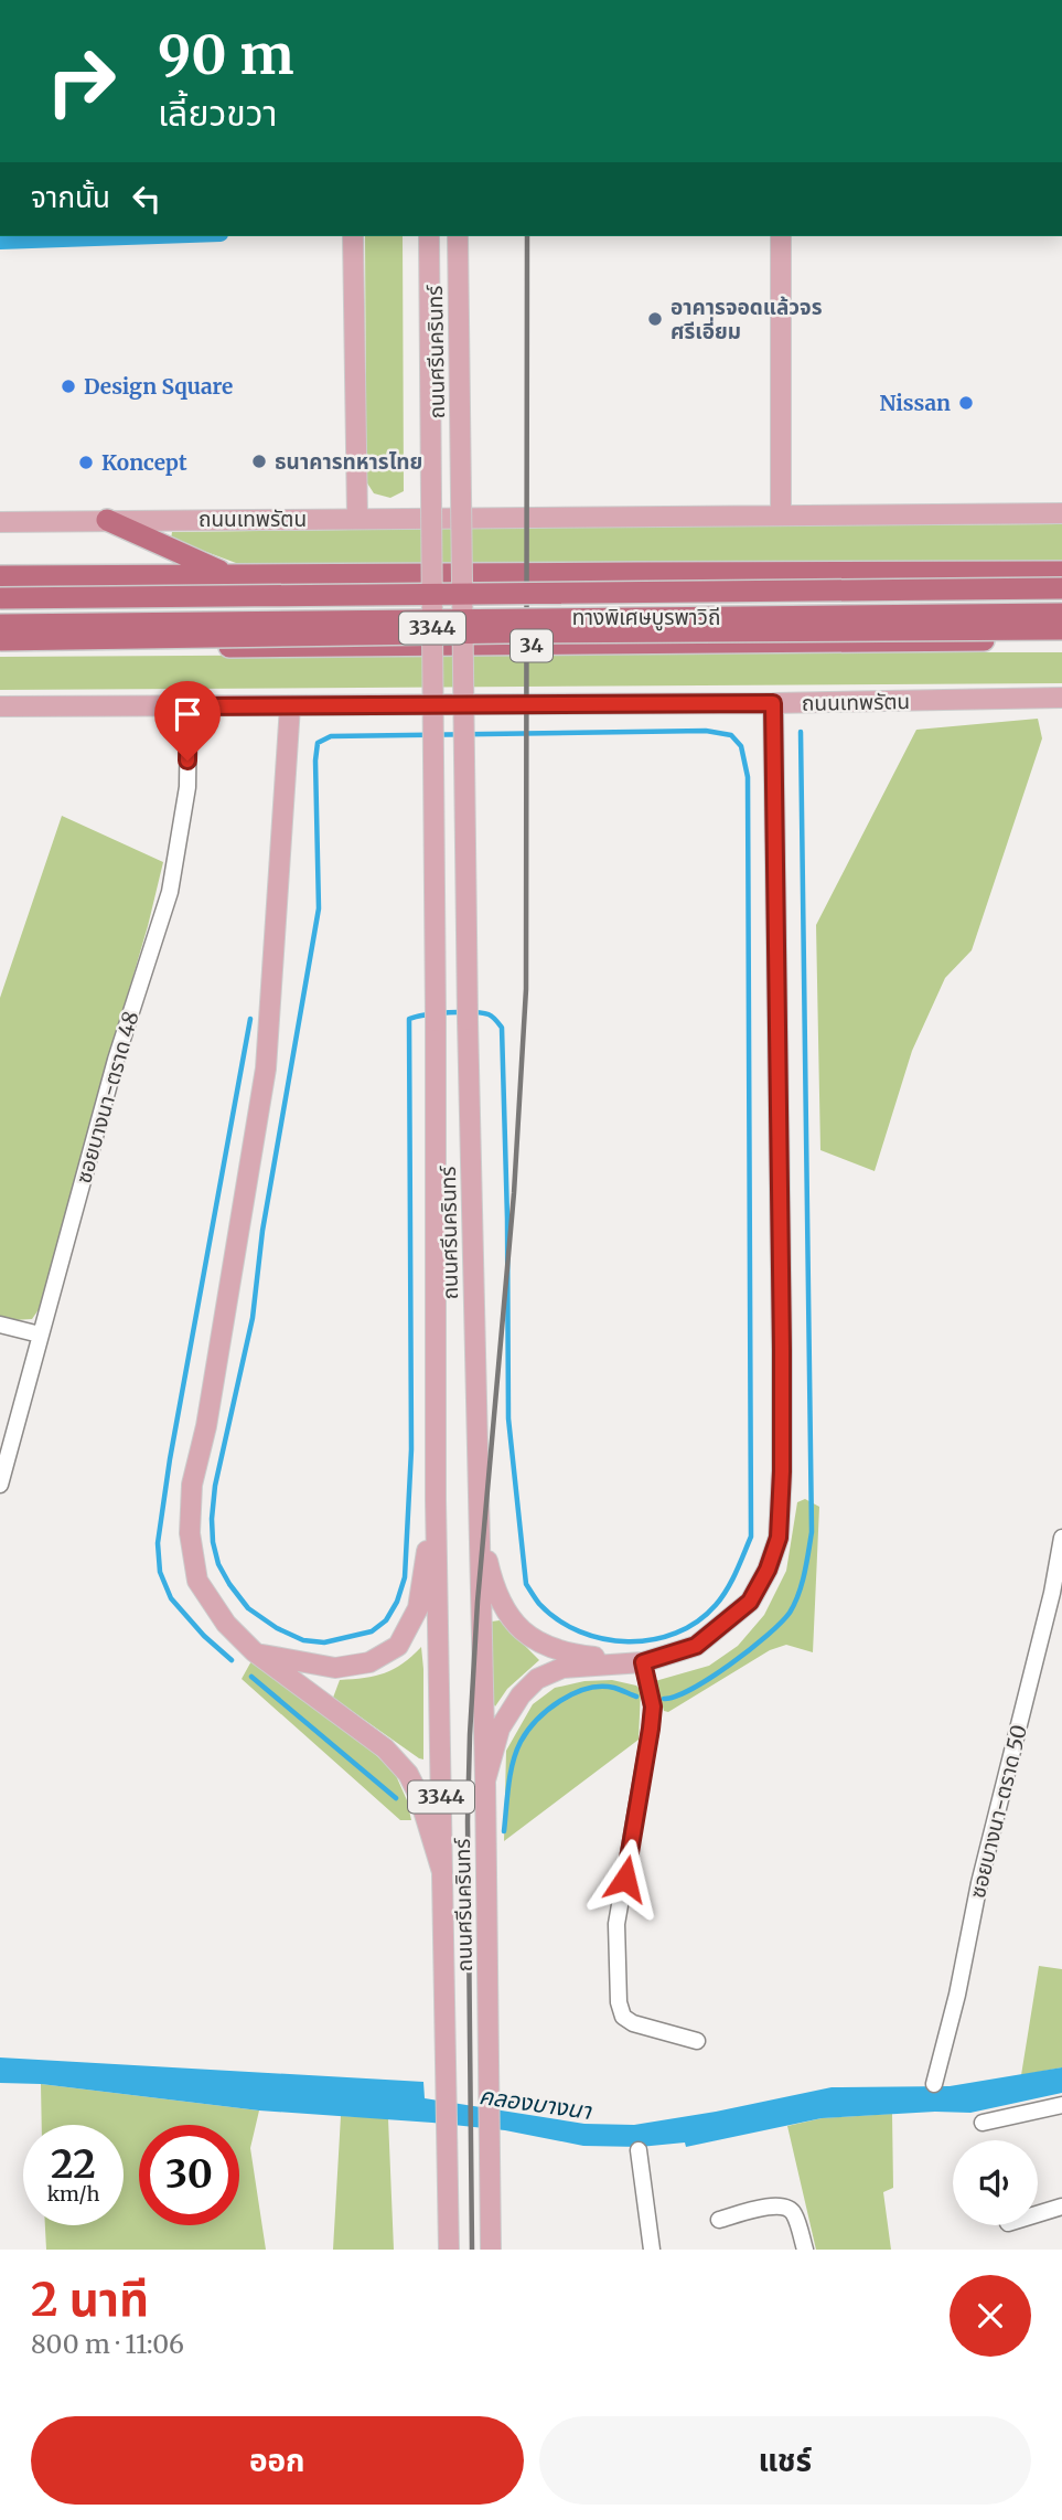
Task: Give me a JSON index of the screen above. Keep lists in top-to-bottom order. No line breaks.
{"streets":{"highway":["ทางพิเศษบูรพาวิถี","34"],"main road":["ถนนศรีนครินทร์","ถนนเทพรัตน","3344"],"street":["ซอยบางนา-ตราด 48","ซอยบางนา-ตราด 50"]},"crossings":[["ถนนเทพรัตน","ซอยบางนา-ตราด 48"]],"water":["คลองบางนา"],"places":["อาคารจอดแล้วจร ศรีเอี่ยม","Design Square","Nissan","ธนาคารทหารไทย","Koncept"],"page":{"turn":["90 m","เลี้ยวขวา"],"then":"จากนั้น","speed":"22 km/h","limit":"30","heading":["2 นาที","800 m · 11:06"],"buttons":["ออก","แชร์"]}}
